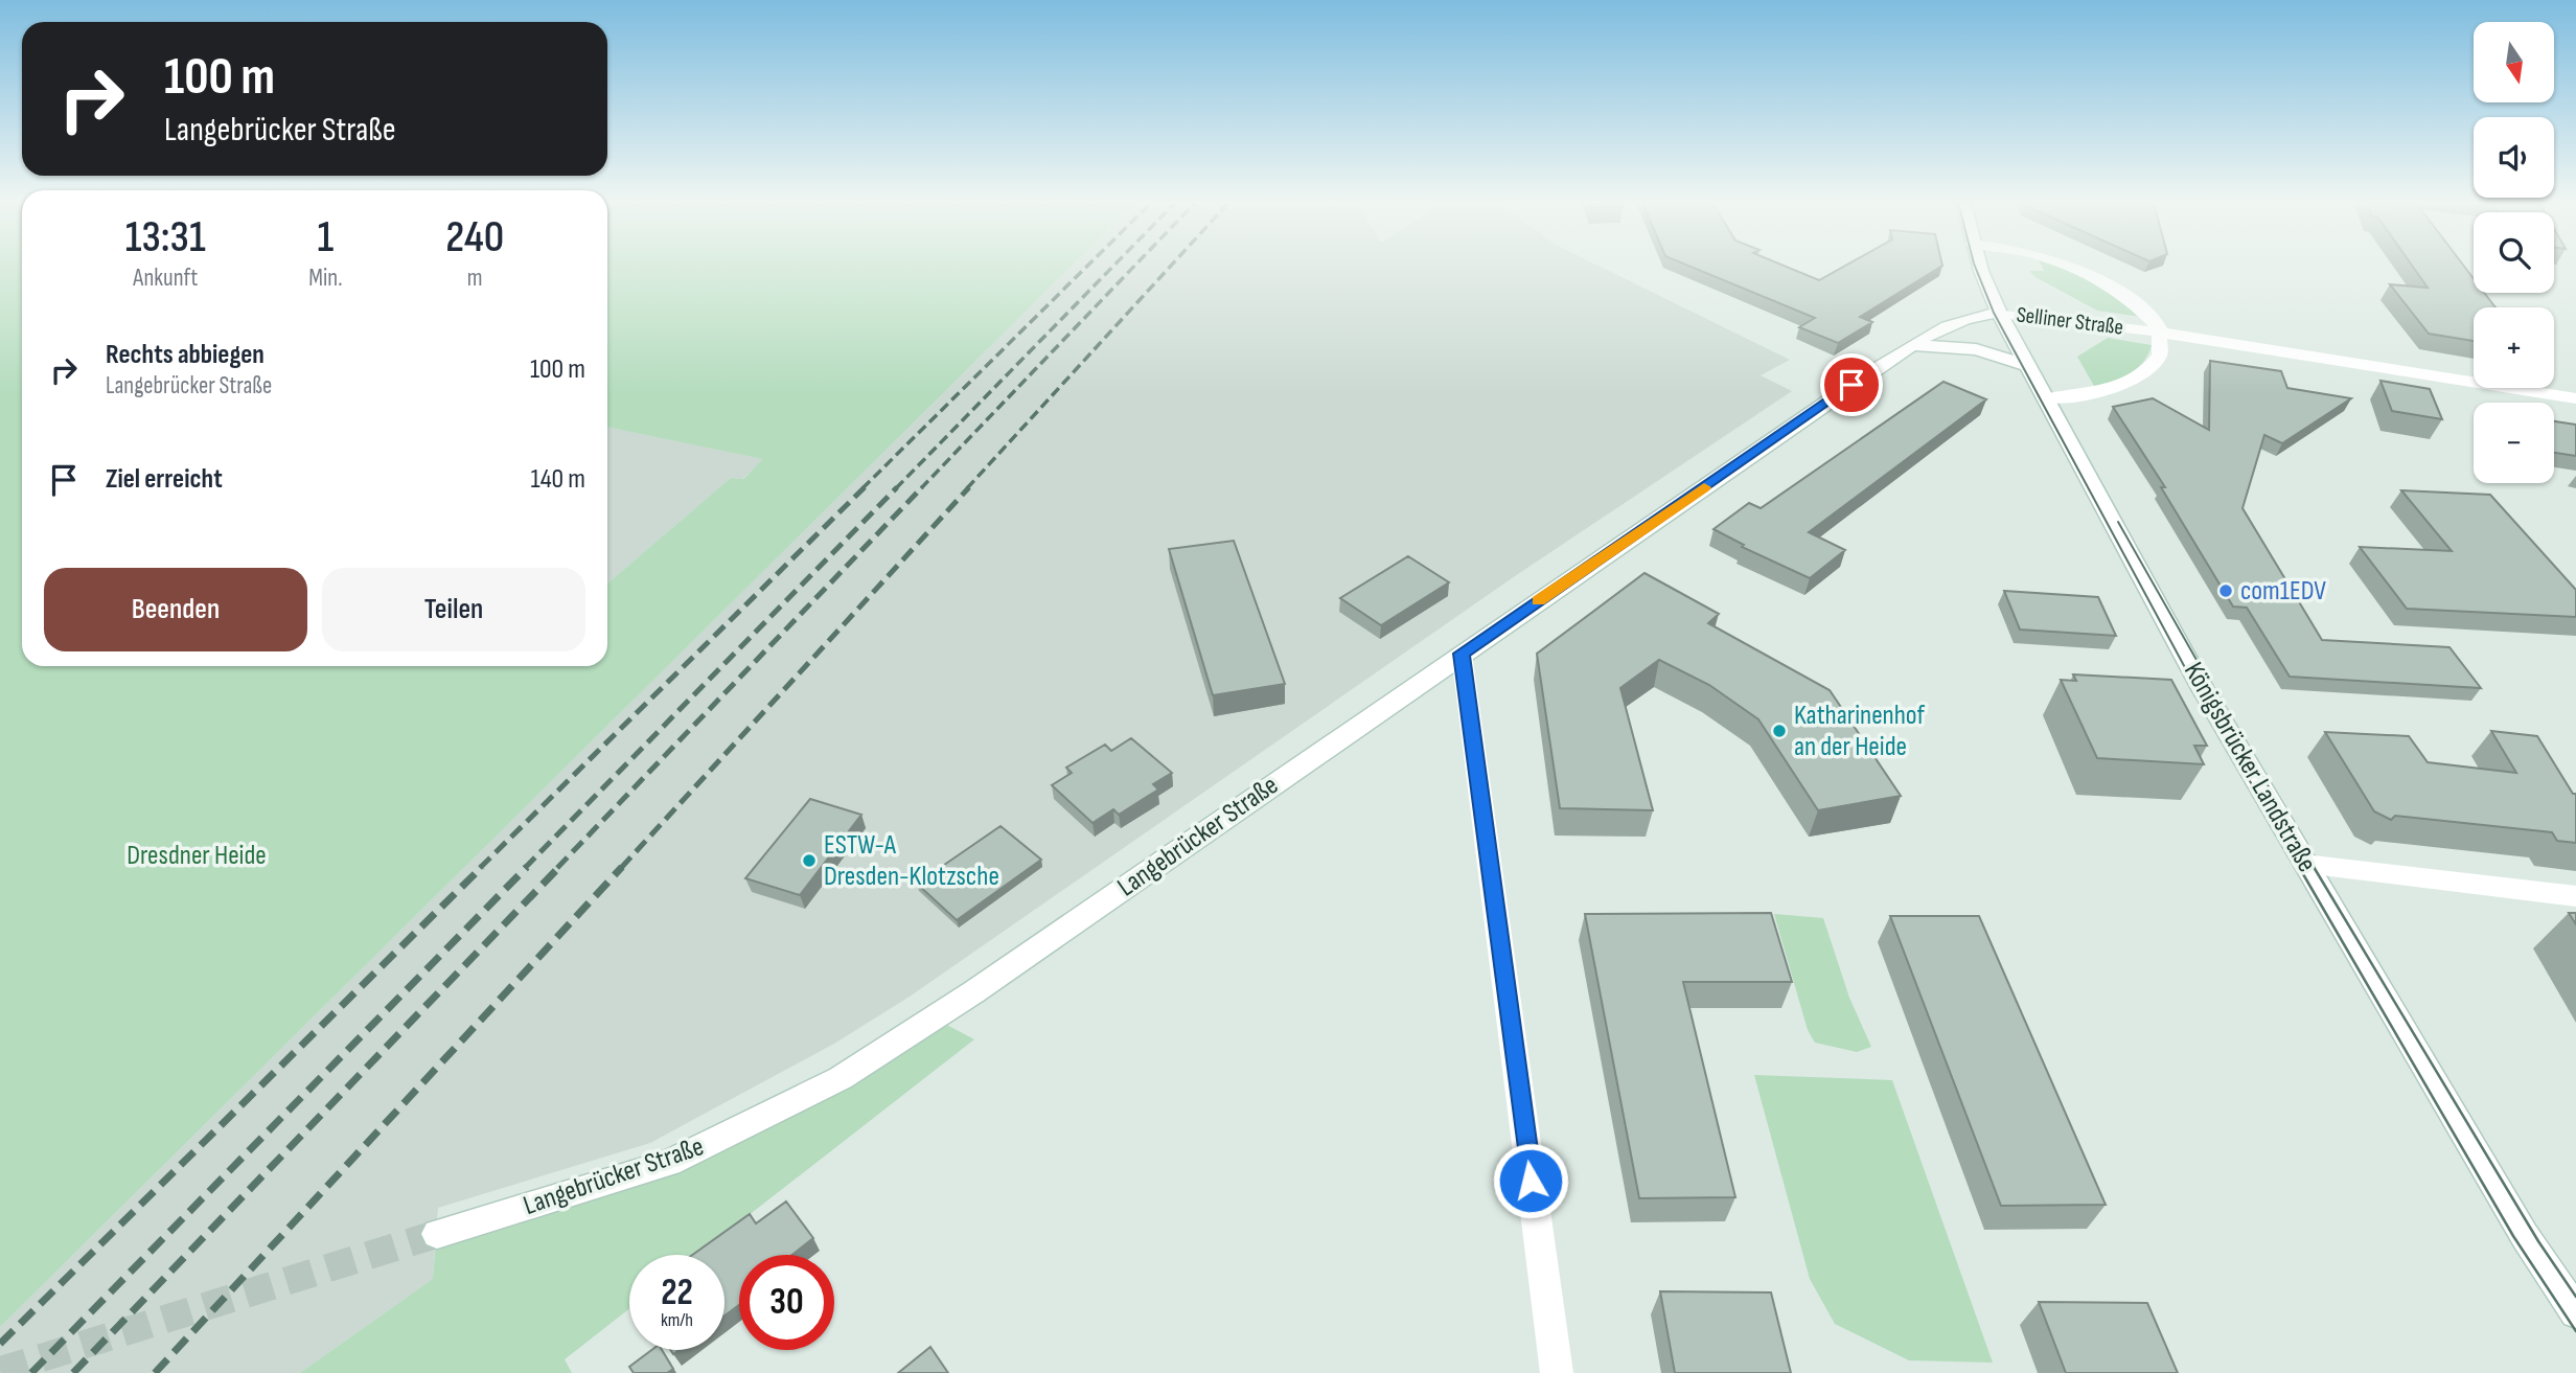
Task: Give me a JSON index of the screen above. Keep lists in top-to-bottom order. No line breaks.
{"streets":{"main road":["Selliner Straße","Königsbrücker Landstraße","Langebrücker Straße"]},"crossings":[["Selliner Straße","Königsbrücker Landstraße"],["Selliner Straße","Langebrücker Straße"],["Königsbrücker Landstraße","Langebrücker Straße"]],"parks":["Dresdner Heide"],"places":["com1EDV","Katharinenhof an der Heide","ESTW-A Dresden-Klotzsche"],"north":"bottom","page":{"map_buttons":["+","−"],"turn":["100 m","Langebrücker Straße"],"eta":["13:31","Ankunft","1","Min.","240","m"],"list":[{"name":"Rechts abbiegen","note":"Langebrücker Straße","value":"100 m"},{"name":"Ziel erreicht","value":"140 m"}],"buttons":["Beenden","Teilen"],"speed":"22 km/h","limit":"30"}}
